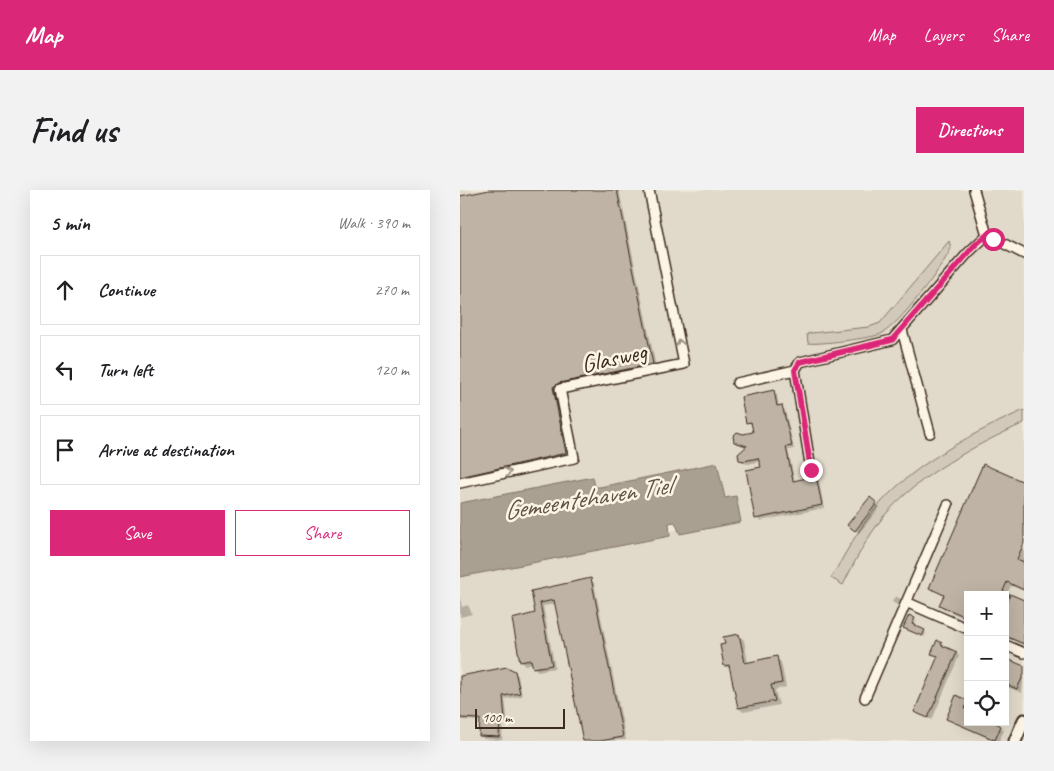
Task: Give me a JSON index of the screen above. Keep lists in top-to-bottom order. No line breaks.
{"streets":{"street":["Glasweg"]},"water":["Gemeentehaven Tiel"],"scale_bar":"100 m","page":{"header":"Map","nav":["Map","Layers","Share"],"buttons":["Directions",["Save","Share"]],"title":"Find us","heading":["5 min","Walk · 390 m"],"list":[["Continue","270 m"],["Turn left","120 m"],"Arrive at destination"],"map_buttons":["+","−"],"scale":"100 m"}}
